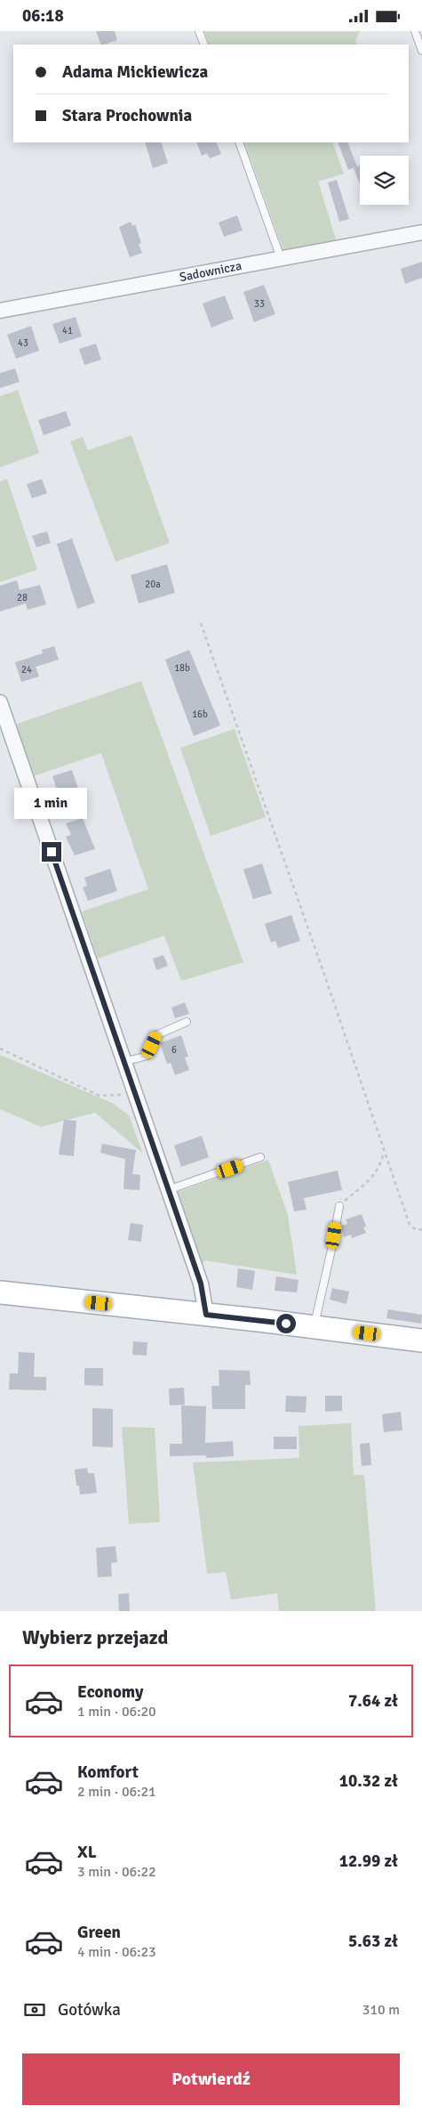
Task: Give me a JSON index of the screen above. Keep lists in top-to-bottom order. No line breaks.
{"streets":{"street":["Sadownicza"]},"house_numbers":["33","41","43","20a","28","18b","24","16b","6"],"page":{"status":"06:18","banner":["Adama Mickiewicza","Stara Prochownia"],"bubble":"1 min","heading":"Wybierz przejazd","list":[{"name":"Economy","note":"1 min · 06:20","value":"7.64 zł"},{"name":"Komfort","note":"2 min · 06:21","value":"10.32 zł"},{"name":"XL","note":"3 min · 06:22","value":"12.99 zł"},{"name":"Green","note":"4 min · 06:23","value":"5.63 zł"}],"pay":["Gotówka","310 m"],"buttons":"Potwierdź"}}
